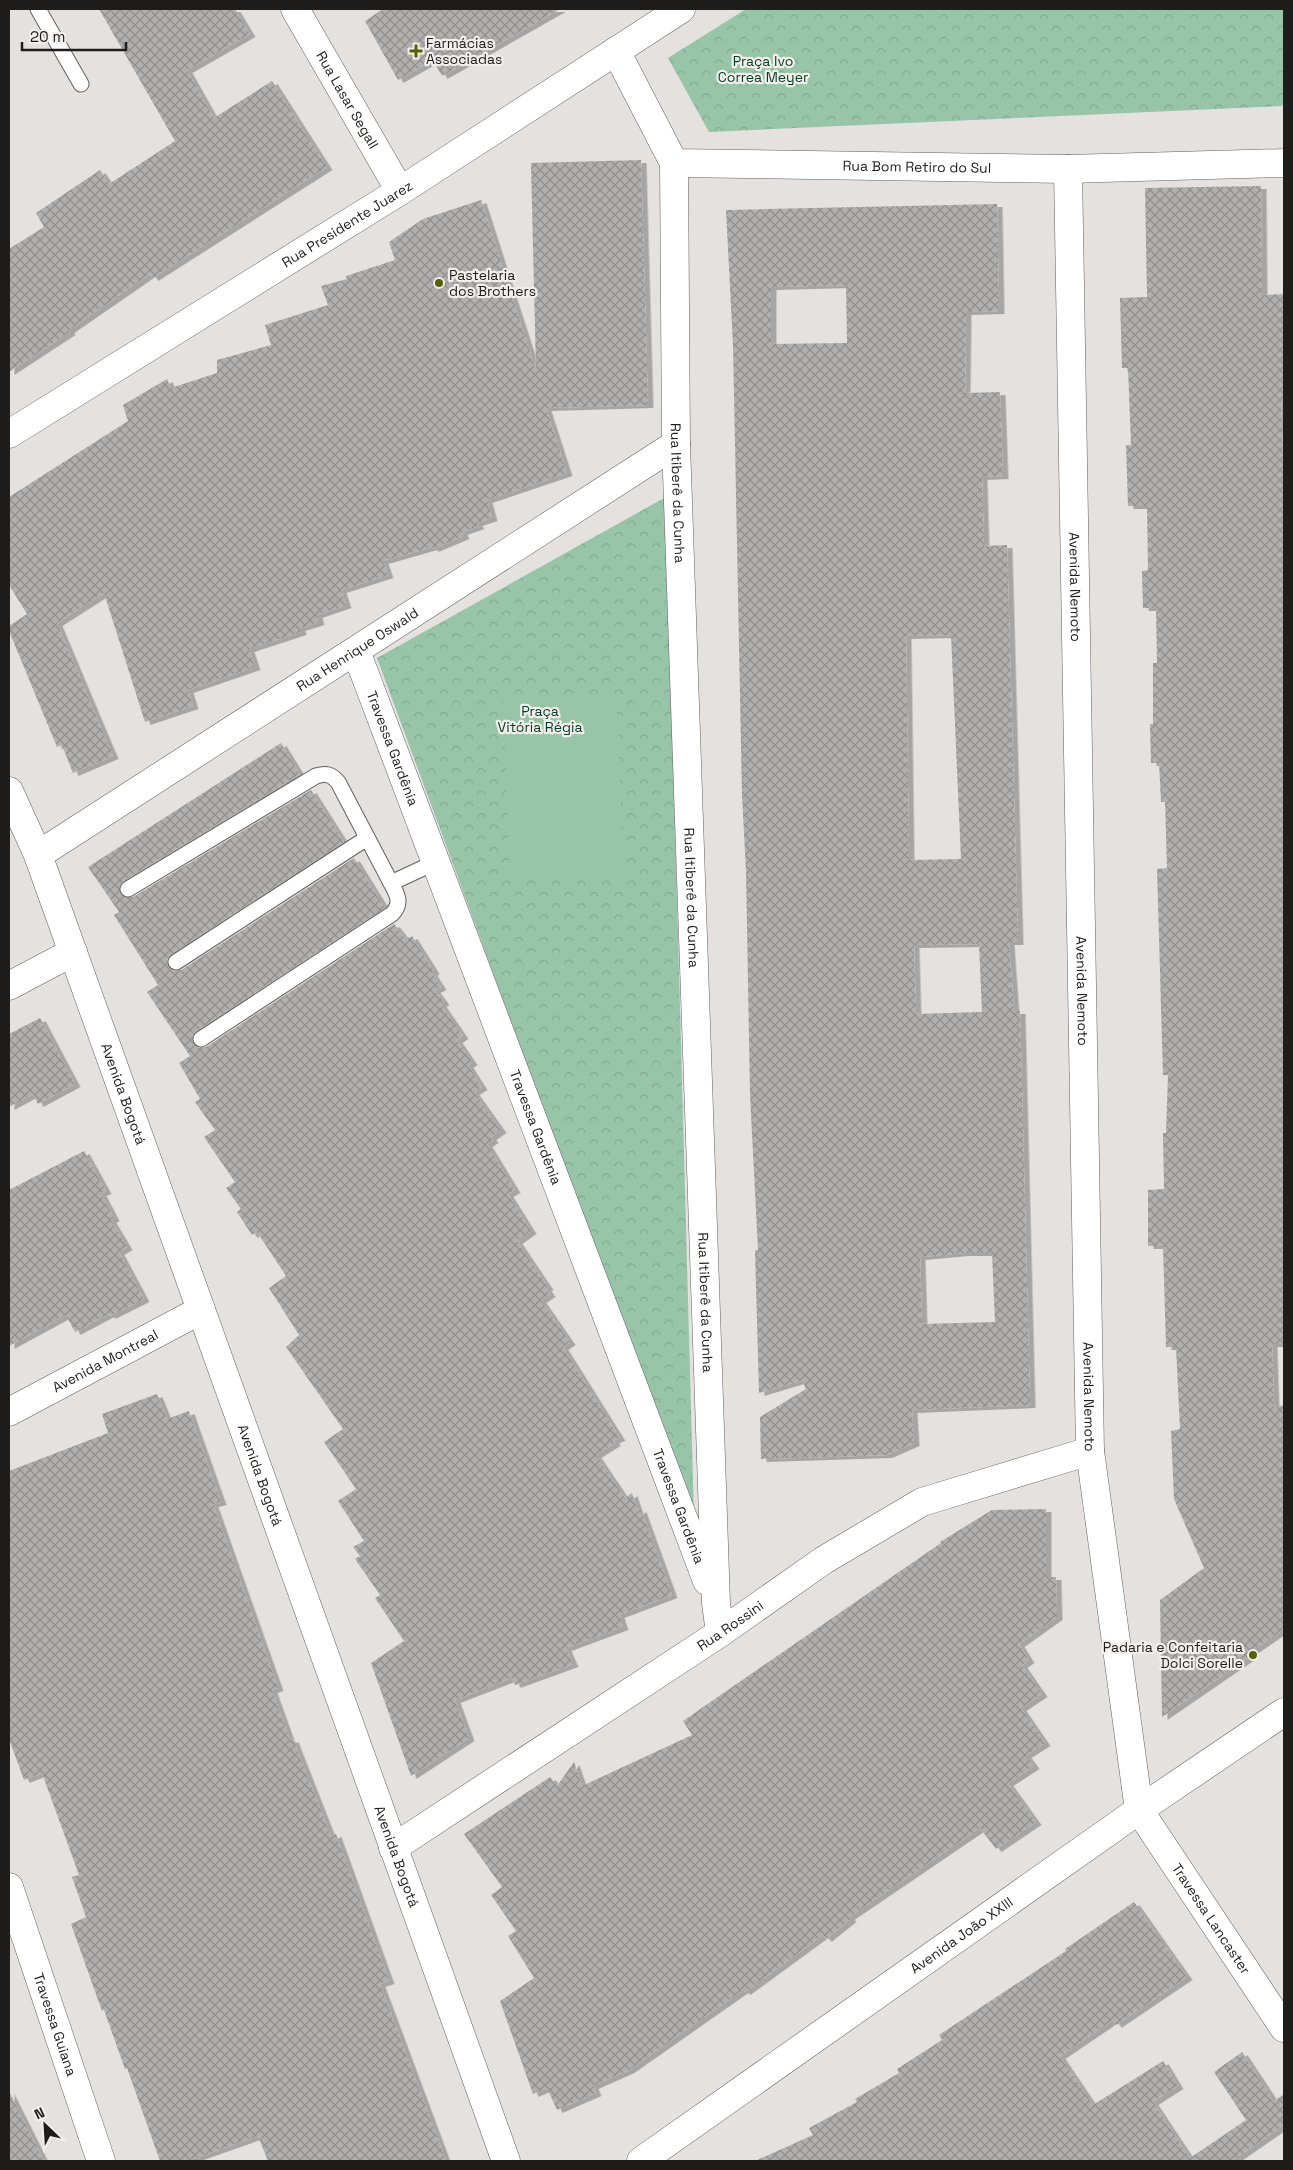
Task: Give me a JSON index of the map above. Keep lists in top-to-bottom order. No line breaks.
{"streets":{"street":["Rua Lasar Segall","Rua Bom Retiro do Sul","Rua Presidente Juarez","Rua Itiberê da Cunha","Avenida Nemoto","Rua Henrique Oswald","Travessa Gardênia","Avenida Bogotá","Avenida Montreal","Rua Rossini","Travessa Lancaster","Avenida João XXIII","Travessa Guiana"]},"crossings":[["Rua Lasar Segall","Rua Presidente Juarez"],["Rua Bom Retiro do Sul","Rua Itiberê da Cunha"],["Rua Bom Retiro do Sul","Avenida Nemoto"],["Rua Itiberê da Cunha","Rua Henrique Oswald"],["Rua Itiberê da Cunha","Travessa Gardênia"],["Rua Itiberê da Cunha","Rua Rossini"],["Avenida Nemoto","Rua Rossini"],["Avenida Nemoto","Travessa Lancaster"],["Avenida Nemoto","Avenida João XXIII"],["Rua Henrique Oswald","Travessa Gardênia"],["Rua Henrique Oswald","Avenida Bogotá"],["Avenida Bogotá","Avenida Montreal"],["Avenida Bogotá","Rua Rossini"],["Travessa Lancaster","Avenida João XXIII"]],"parks":["Praça Ivo Correa Meyer","Praça Vitória Régia"],"places":{"health":["Farmácias Associadas"],"other":["Pastelaria dos Brothers","Padaria e Confeitaria Dolci Sorelle"]},"scale_bar":"20 m","north":"top left"}
